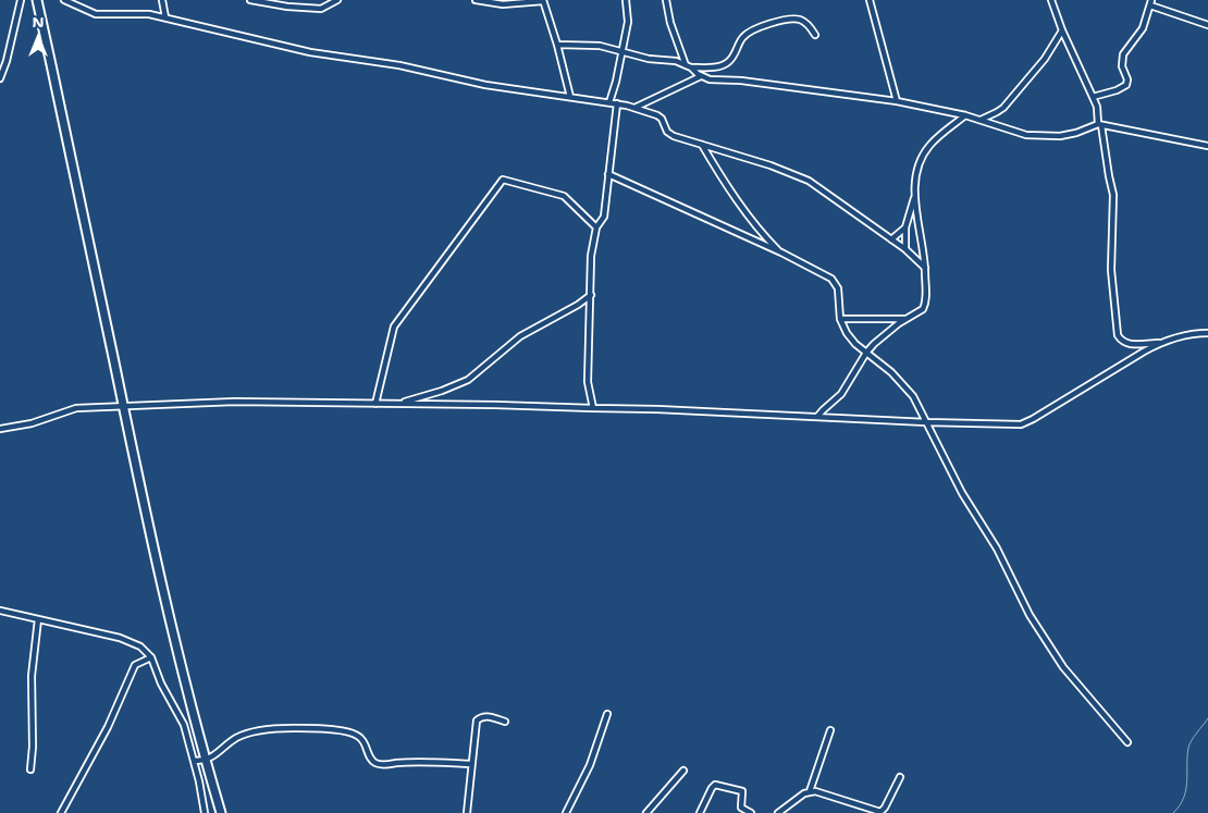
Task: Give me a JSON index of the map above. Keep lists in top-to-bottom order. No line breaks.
{"north":"top"}
